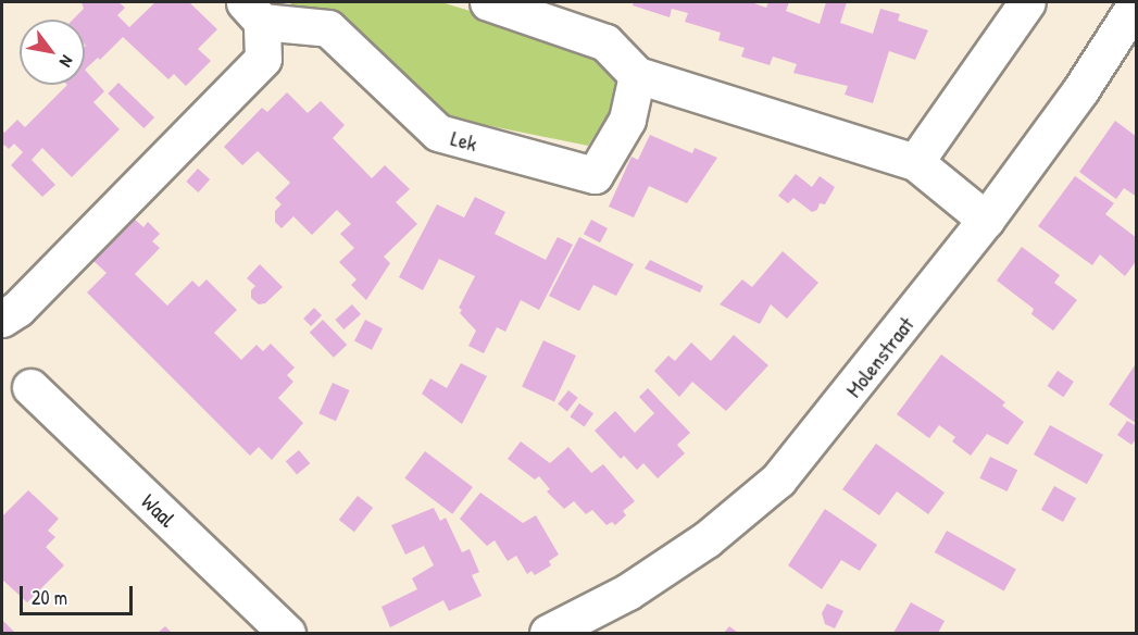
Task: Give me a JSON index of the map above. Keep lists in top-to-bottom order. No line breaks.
{"streets":{"street":["Lek","Molenstraat","Waal"]},"scale_bar":"20 m","north":"bottom right"}
